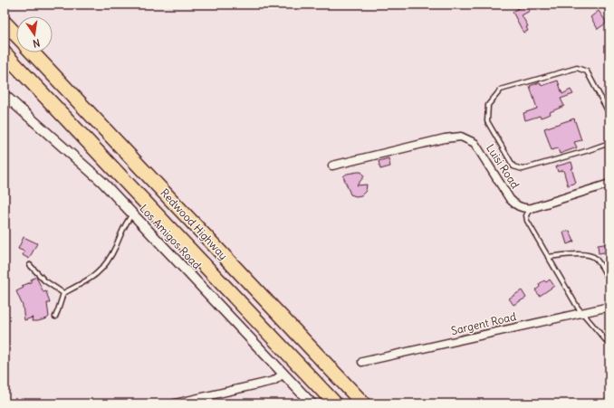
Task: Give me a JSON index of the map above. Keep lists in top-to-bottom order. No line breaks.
{"streets":{"highway":["Redwood Highway"],"street":["Luisi Road","Los Amigos Road","Sargent Road"]},"north":"bottom"}
